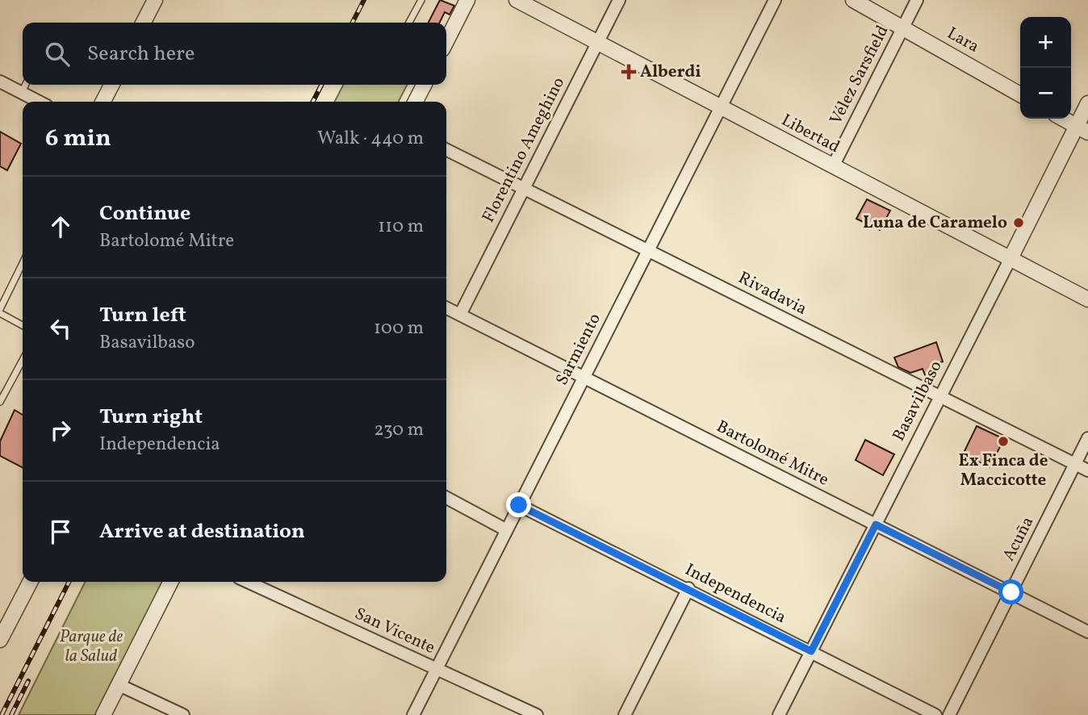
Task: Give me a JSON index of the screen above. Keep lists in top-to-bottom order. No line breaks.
{"streets":{"street":["Lara","Vélez Sarsfield","Libertad","Florentino Ameghino","Rivadavia","Sarmiento","Basavilbaso","Bartolomé Mitre","Acuña","Independencia","San Vicente"]},"crossings":[["Lara","Vélez Sarsfield"],["Vélez Sarsfield","Libertad"],["Libertad","Florentino Ameghino"],["Libertad","Sarmiento"],["Libertad","Basavilbaso"],["Florentino Ameghino","Rivadavia"],["Florentino Ameghino","Bartolomé Mitre"],["Rivadavia","Sarmiento"],["Rivadavia","Basavilbaso"],["Rivadavia","Acuña"],["Sarmiento","Bartolomé Mitre"],["Sarmiento","Independencia"],["Sarmiento","San Vicente"],["Basavilbaso","Bartolomé Mitre"],["Basavilbaso","Independencia"],["Bartolomé Mitre","Acuña"]],"parks":["Parque de la Salud"],"places":{"health":["Alberdi"],"other":["Luna de Caramelo","Ex Finca de Maccicotte"]},"page":{"map_buttons":["+","−"],"search":"Search here","heading":["6 min","Walk · 440 m"],"list":[["Continue","Bartolomé Mitre","110 m"],["Turn left","Basavilbaso","100 m"],["Turn right","Independencia","230 m"],"Arrive at destination"]}}
